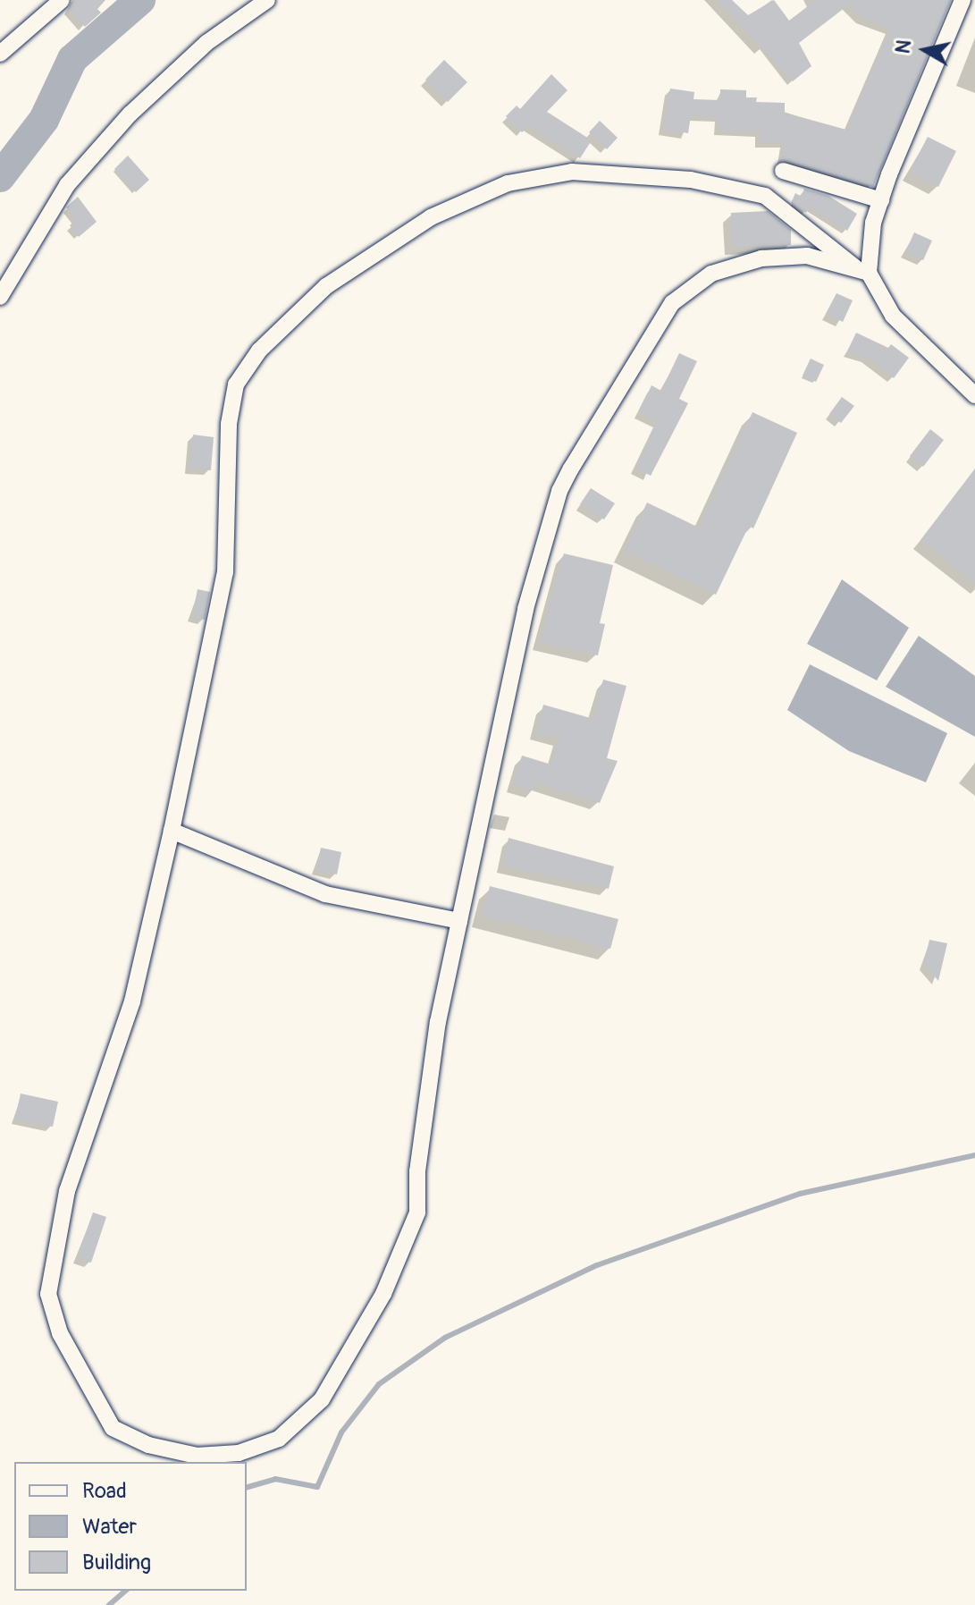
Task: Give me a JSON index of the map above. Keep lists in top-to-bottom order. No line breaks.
{"legend":["Road","Water","Building"],"north":"left"}
